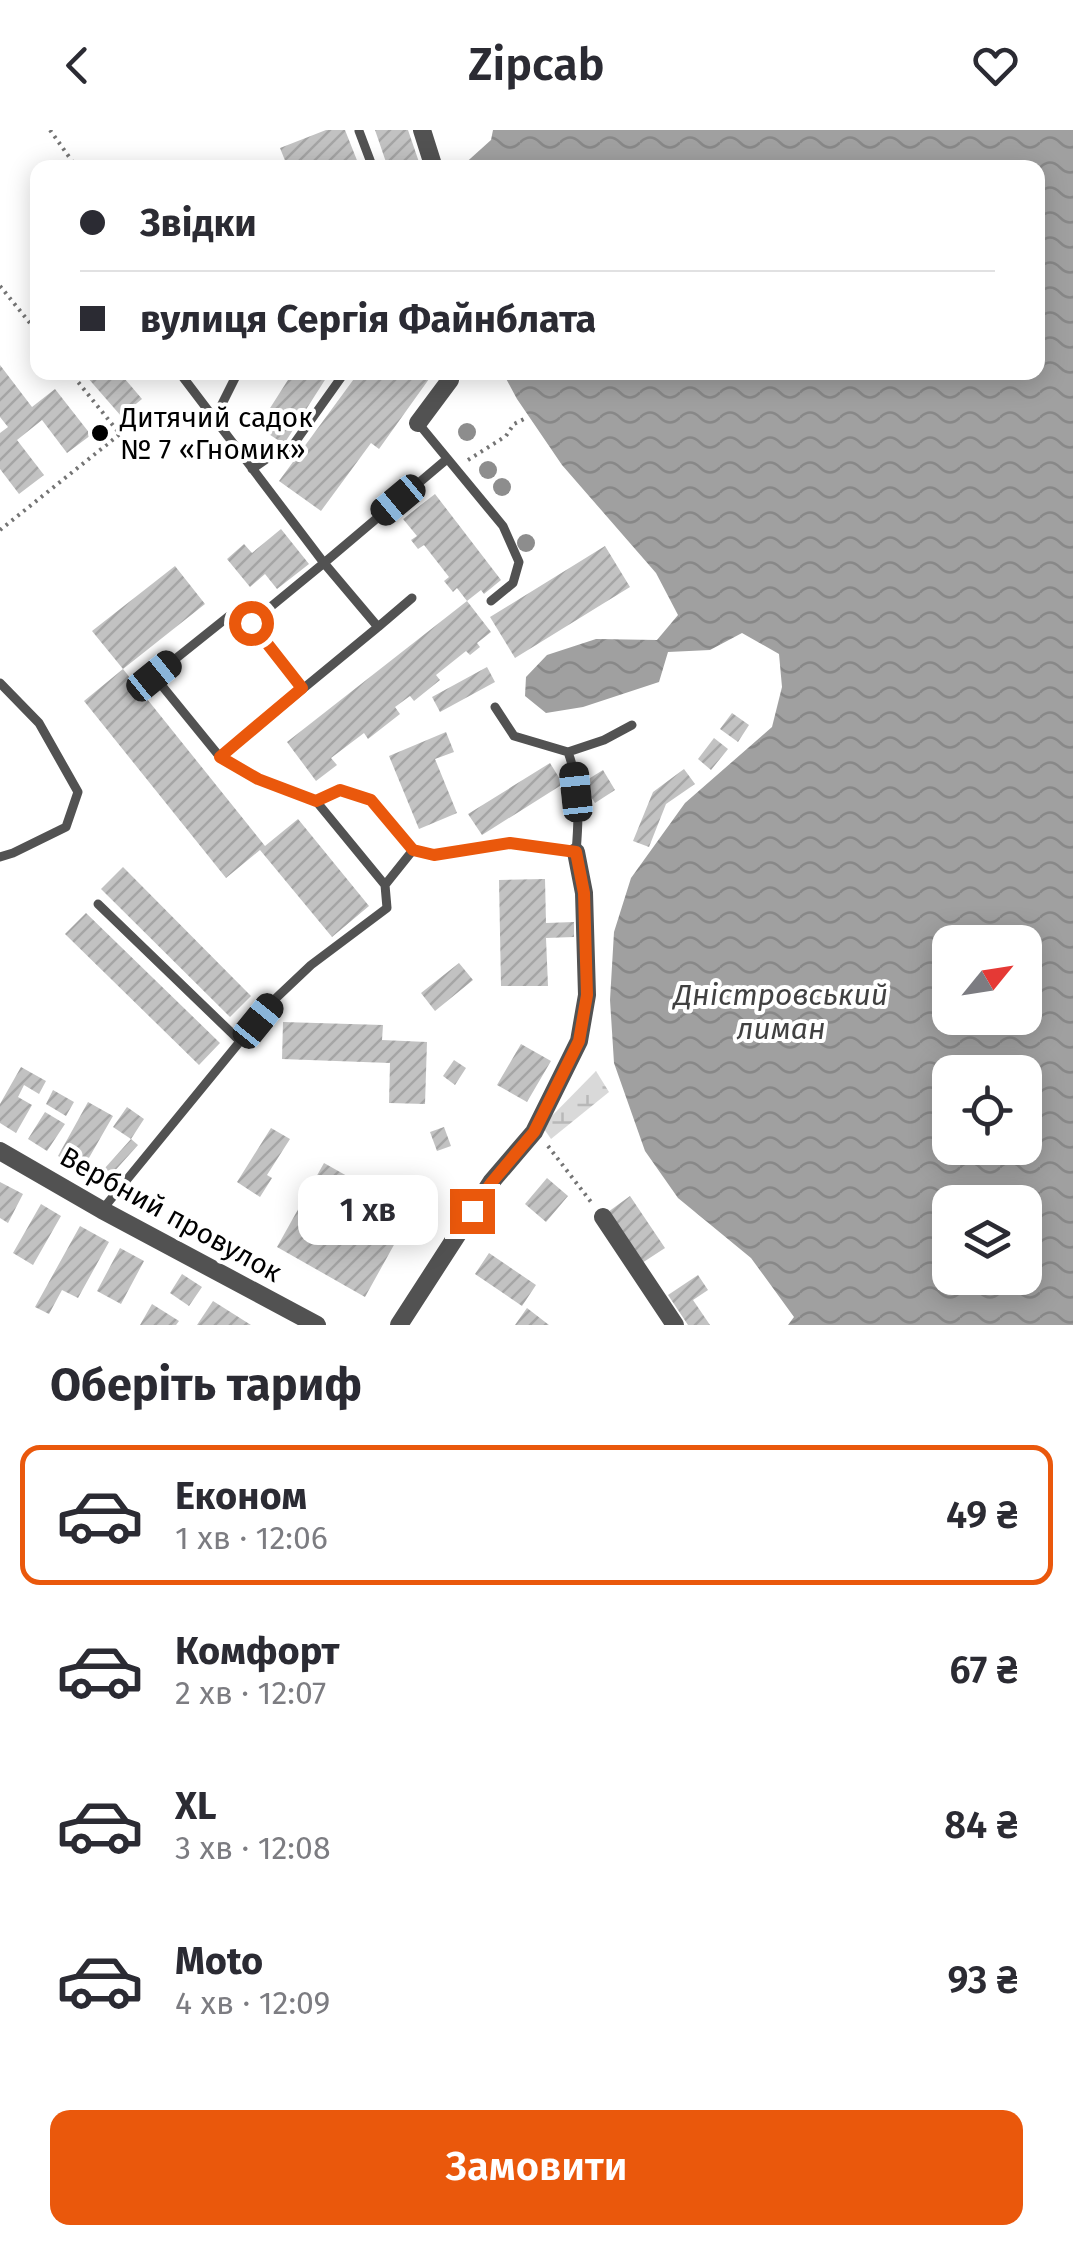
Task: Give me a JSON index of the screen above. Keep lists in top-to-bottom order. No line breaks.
{"streets":{"street":["Вербний провулок"]},"water":["Дністровський лиман"],"places":["Дитячий садок № 7 «Гномик»"],"north":"top right","page":{"header":"Zipcab","banner":["Звідки","вулиця Сергія Файнблата"],"bubble":"1 хв","heading":"Оберіть тариф","list":[{"name":"Економ","note":"1 хв · 12:06","value":"49 ₴"},{"name":"Комфорт","note":"2 хв · 12:07","value":"67 ₴"},{"name":"XL","note":"3 хв · 12:08","value":"84 ₴"},{"name":"Moto","note":"4 хв · 12:09","value":"93 ₴"}],"buttons":"Замовити"}}
